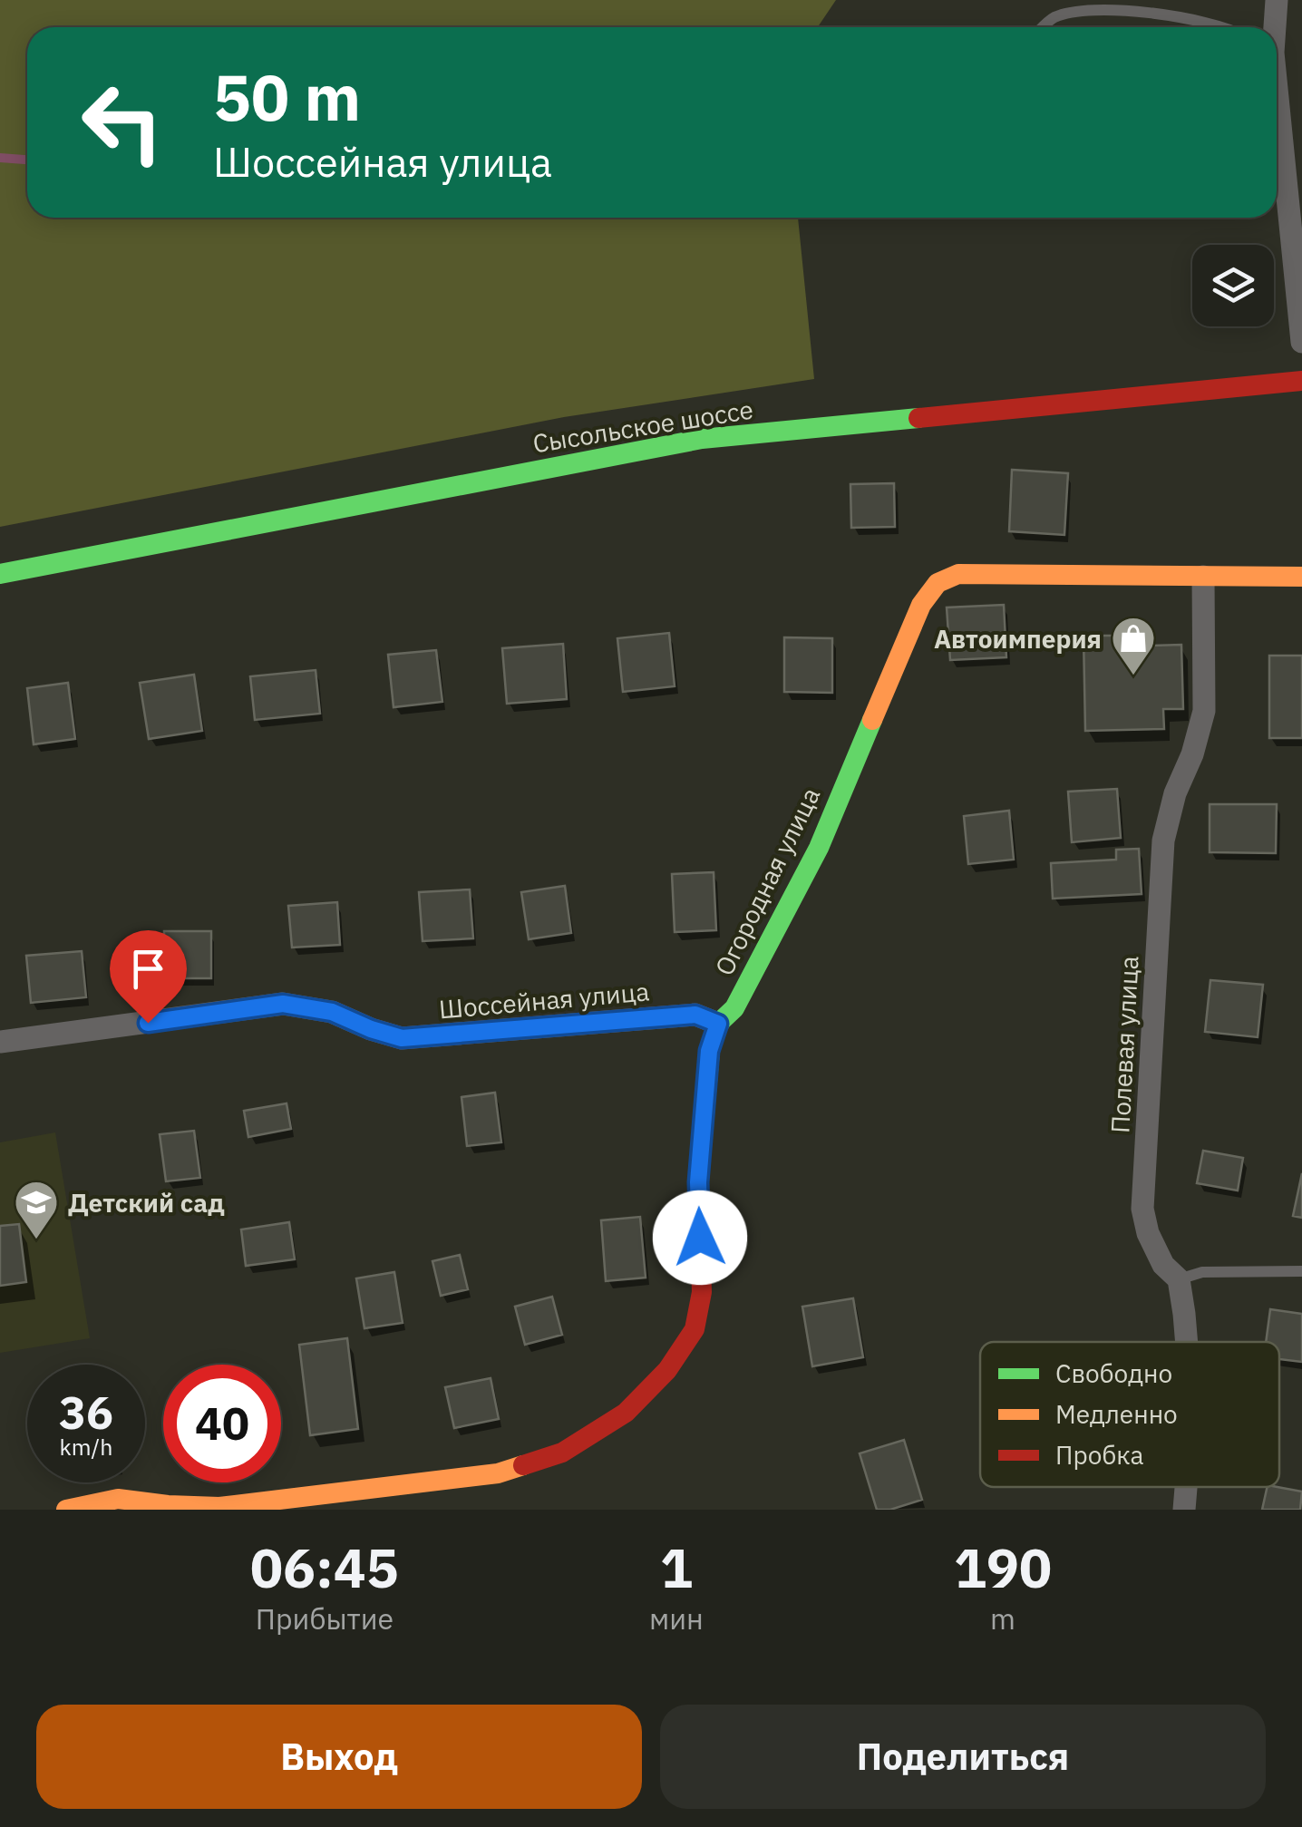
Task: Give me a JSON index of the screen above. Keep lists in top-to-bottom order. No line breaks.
{"streets":{"street":["Сысольское шоссе","Огородная улица","Шоссейная улица","Полевая улица"]},"crossings":[["Огородная улица","Шоссейная улица"],["Огородная улица","Полевая улица"]],"places":{"shop":["Автоимперия"],"school or university":["Детский сад"]},"legend":["Свободно","Медленно","Пробка"],"page":{"turn":["50 m","Шоссейная улица"],"speed":"36 km/h","limit":"40","eta":["06:45","Прибытие","1","мин","190","m"],"buttons":["Выход","Поделиться"]}}
